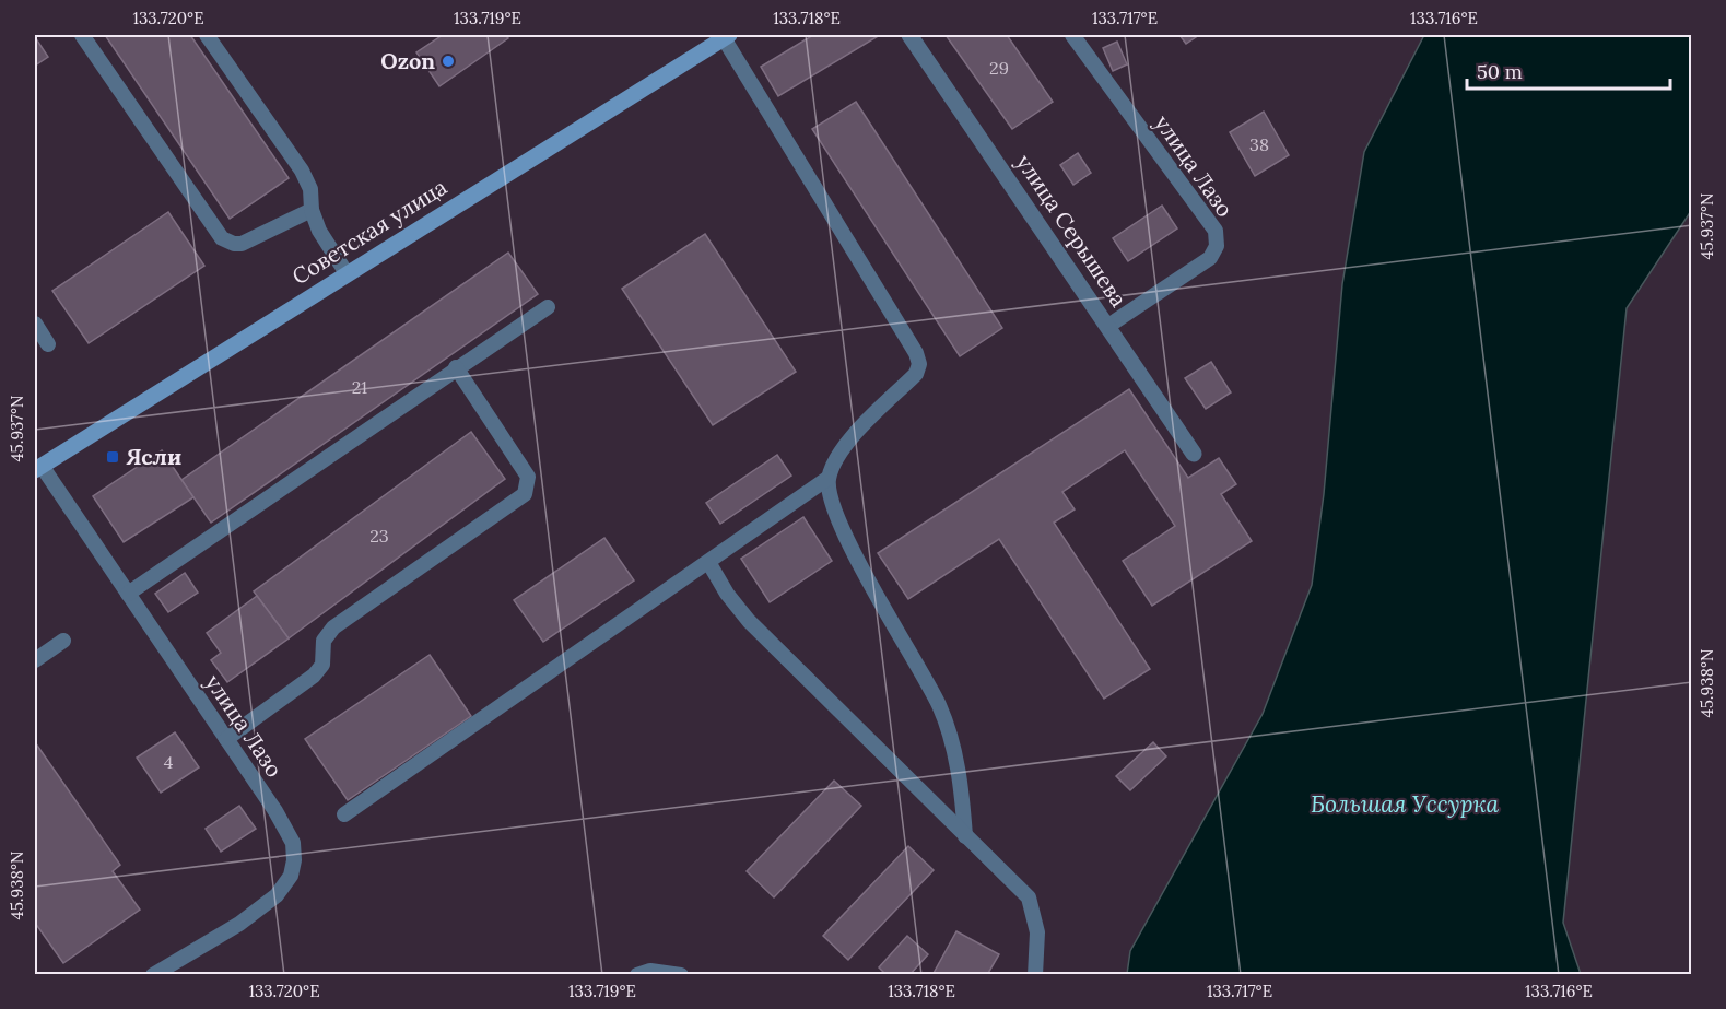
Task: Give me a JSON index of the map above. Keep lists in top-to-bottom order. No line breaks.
{"streets":{"main road":["Советская улица"],"street":["улица Серышева"],"lane":["улица Лазо"]},"crossings":[["улица Лазо","улица Серышева"],["улица Лазо","Советская улица"]],"water":["Большая Уссурка"],"places":{"other":["Ozon"],"transit":["Ясли"]},"house_numbers":["29","38","21","23","4"],"scale_bar":"50 m","coordinates":["133.720°E","133.719°E","133.718°E","133.717°E","133.716°E","45.937°N","45.938°N"]}
